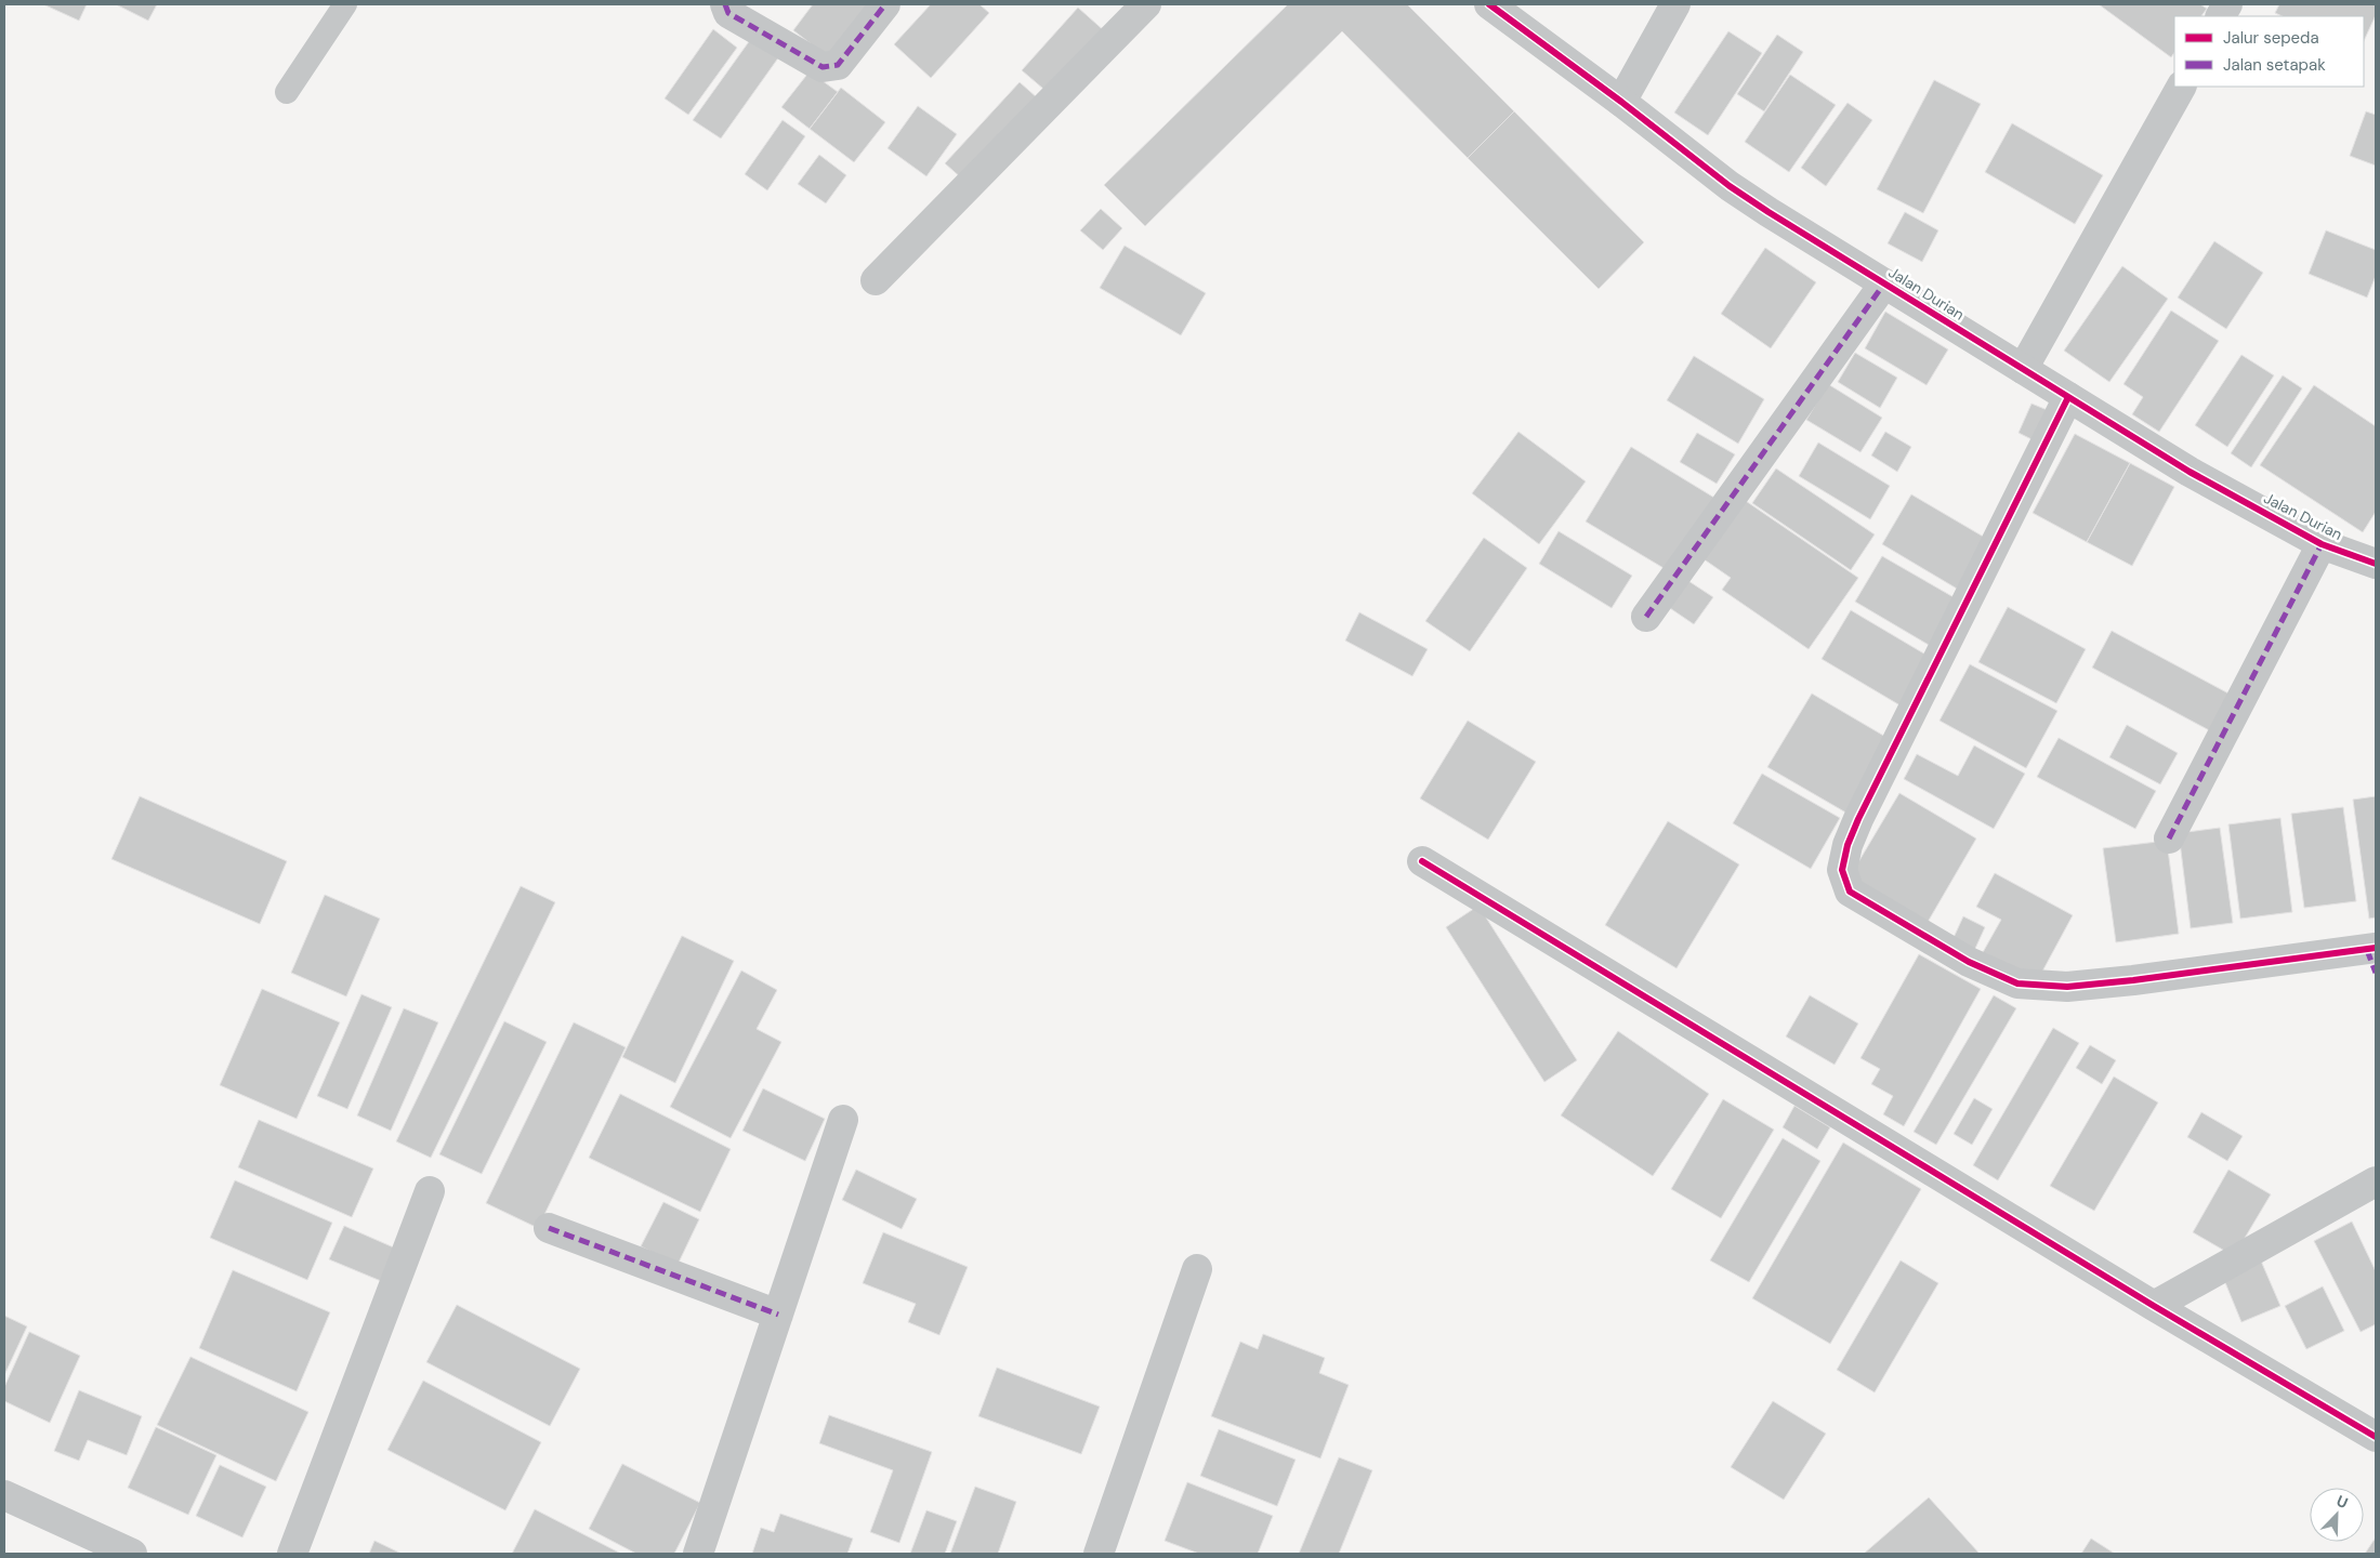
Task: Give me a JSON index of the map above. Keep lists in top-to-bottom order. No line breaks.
{"streets":{"street":["Jalan Durian"]},"legend":["Jalur sepeda","Jalan setapak"],"north":"top right"}
